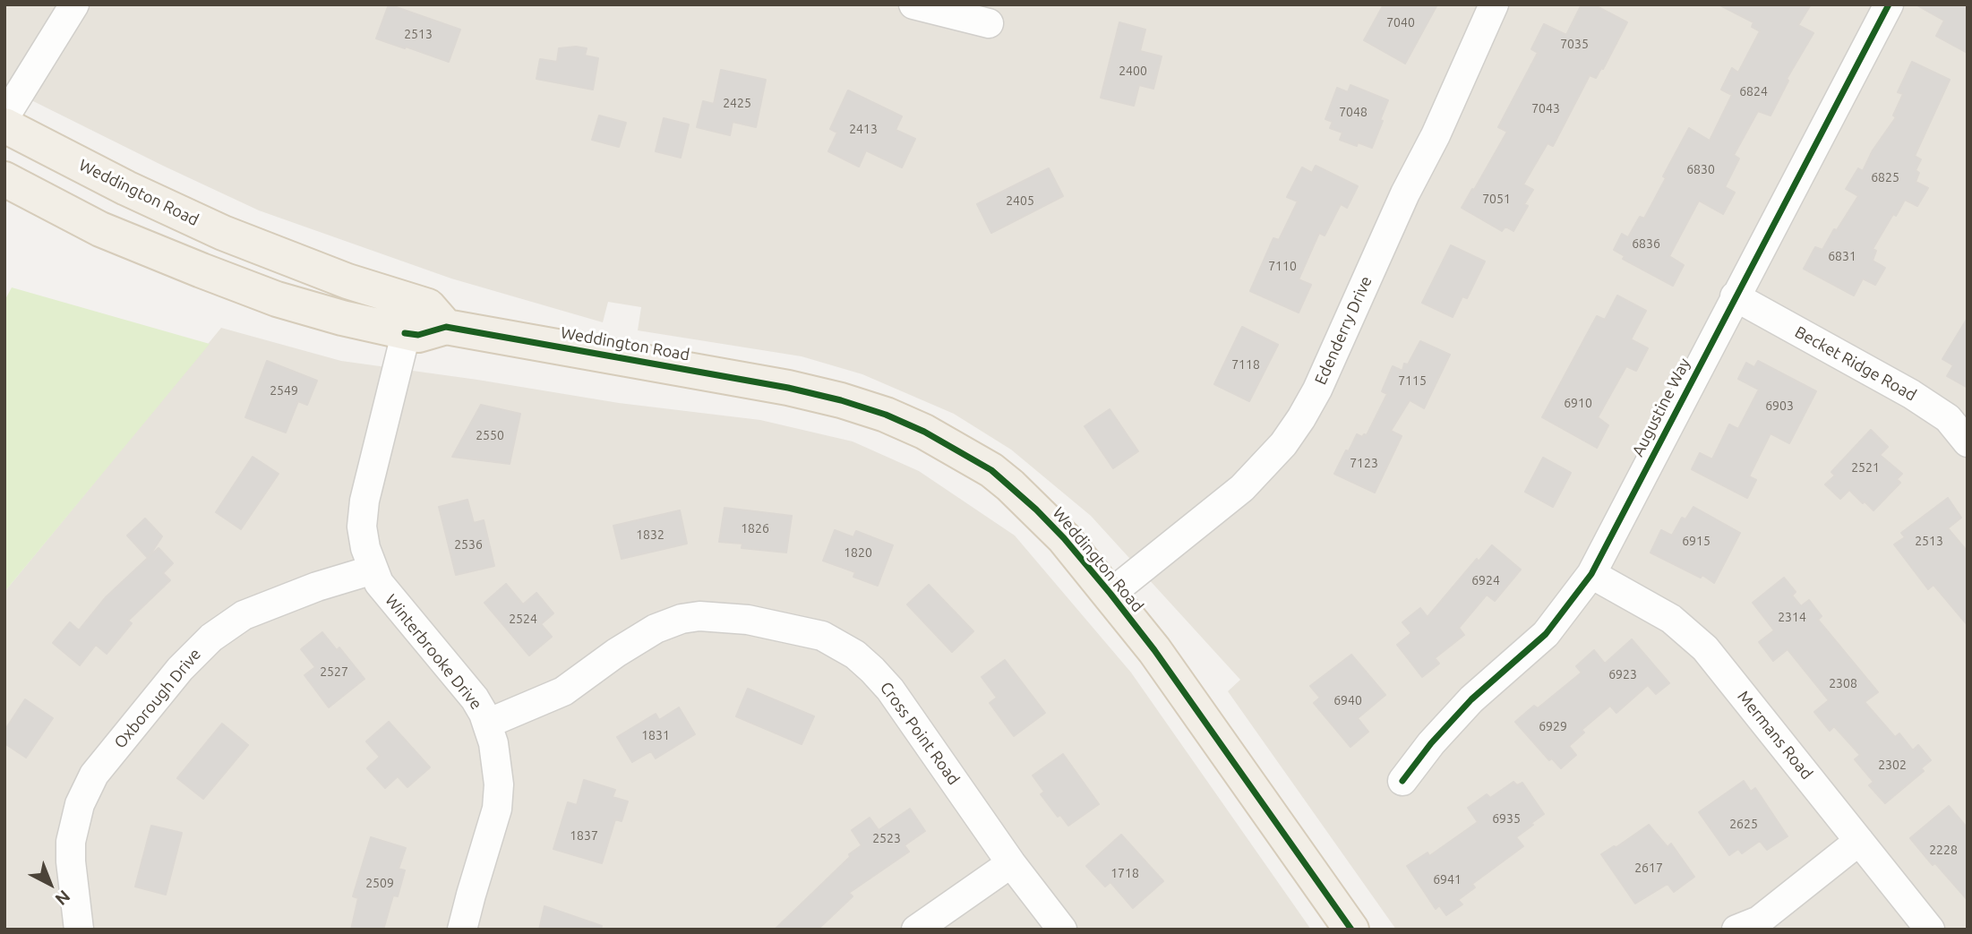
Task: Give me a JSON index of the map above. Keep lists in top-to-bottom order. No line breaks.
{"streets":{"main road":["Weddington Road"],"street":["Edenderry Drive","Becket Ridge Road","Augustine Way","Winterbrooke Drive","Oxborough Drive","Cross Point Road","Mermans Road"]},"crossings":[["Weddington Road","Edenderry Drive"],["Weddington Road","Winterbrooke Drive"],["Becket Ridge Road","Augustine Way"],["Augustine Way","Mermans Road"],["Winterbrooke Drive","Oxborough Drive"],["Winterbrooke Drive","Cross Point Road"]],"house_numbers":["7040","2513","7035","2400","6824","2425","7043","7048","2413","6830","6825","7051","2405","6836","6831","7110","7118","7115","2549","6910","6903","2550","7123","2521","1826","1832","6915","2513","2536","1820","6924","2314","2524","2527","6923","2308","6940","6929","1831","2302","6935","2625","1837","2523","2228","2617","1718","6941","2509"],"north":"bottom right"}
